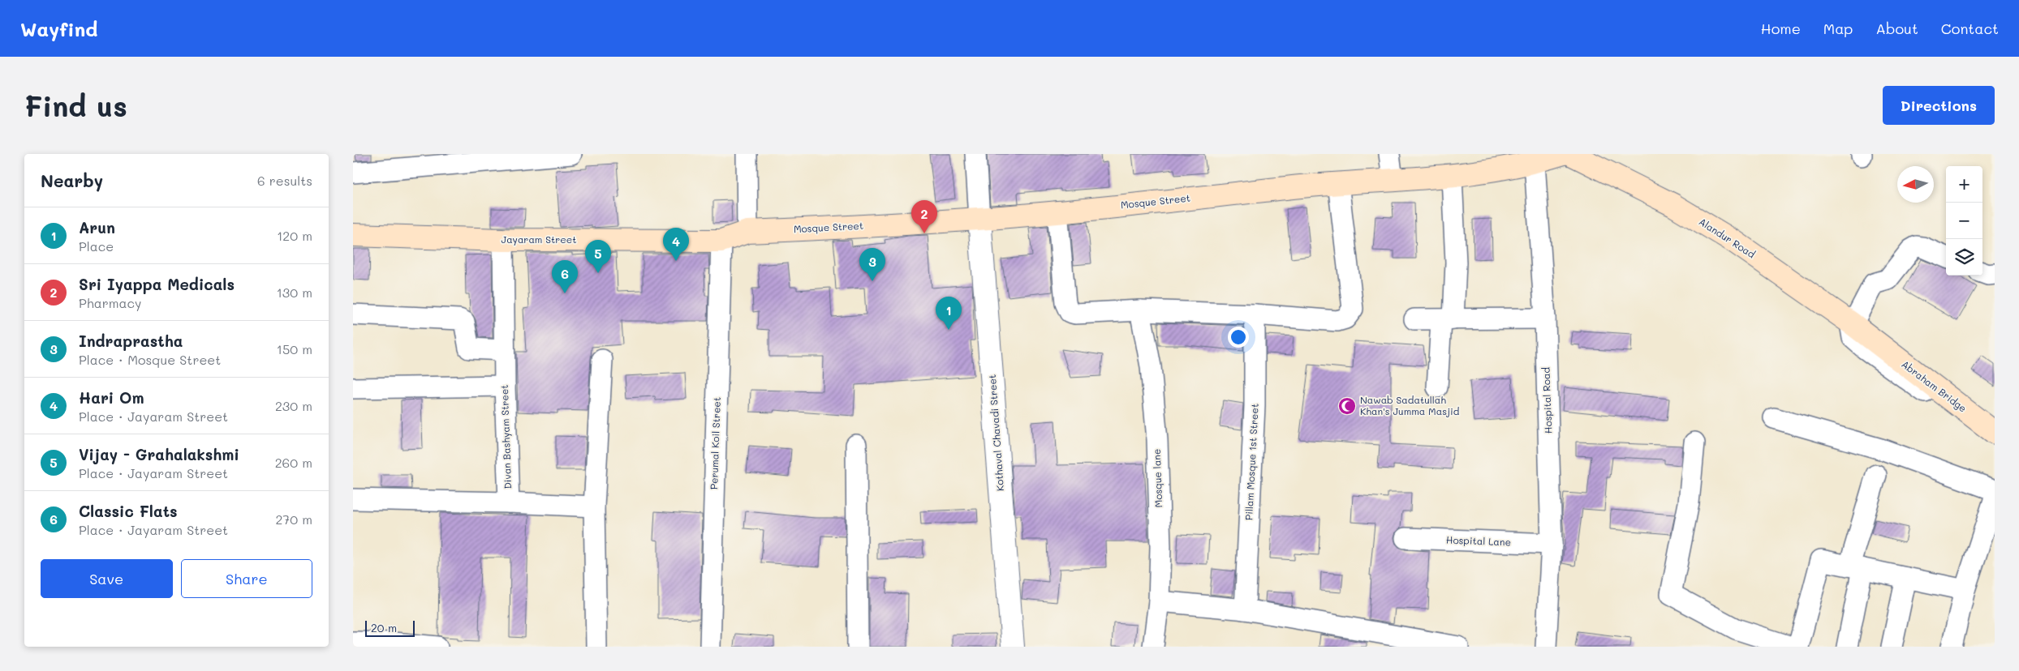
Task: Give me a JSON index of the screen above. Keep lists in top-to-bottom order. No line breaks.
{"streets":{"main road":["Mosque Street","Alandur Road","Jayaram Street","Abraham Bridge"],"street":["Hospital Road","Kothaval Chavadi Street","Divan Bashyam Street","Perumal Koil Street","Pillam Mosque 1st Street","Mosque lane","Hospital Lane"]},"crossings":[["Mosque Street","Jayaram Street"],["Mosque Street","Hospital Road"],["Mosque Street","Kothaval Chavadi Street"],["Alandur Road","Abraham Bridge"],["Jayaram Street","Divan Bashyam Street"],["Jayaram Street","Perumal Koil Street"],["Hospital Road","Hospital Lane"]],"places":{"mosque":["Nawab Sadatullah Khan's Jumma Masjid"]},"scale_bar":"20 m","north":"left","page":{"header":"Wayfind","nav":["Home","Map","About","Contact"],"buttons":["Directions",["Save","Share"]],"title":"Find us","heading":["Nearby","6 results"],"map_buttons":["+","−"],"pins":["2","4","5","3","6","1"],"list":[{"mark":"1","name":"Arun","note":"Place","value":"120 m"},{"mark":"2","name":"Sri Iyappa Medicals","note":"Pharmacy","value":"130 m"},{"mark":"3","name":"Indraprastha","note":"Place · Mosque Street","value":"150 m"},{"mark":"4","name":"Hari Om","note":"Place · Jayaram Street","value":"230 m"},{"mark":"5","name":"Vijay - Grahalakshmi","note":"Place · Jayaram Street","value":"260 m"},{"mark":"6","name":"Classic Flats","note":"Place · Jayaram Street","value":"270 m"}],"scale":"20 m"}}
